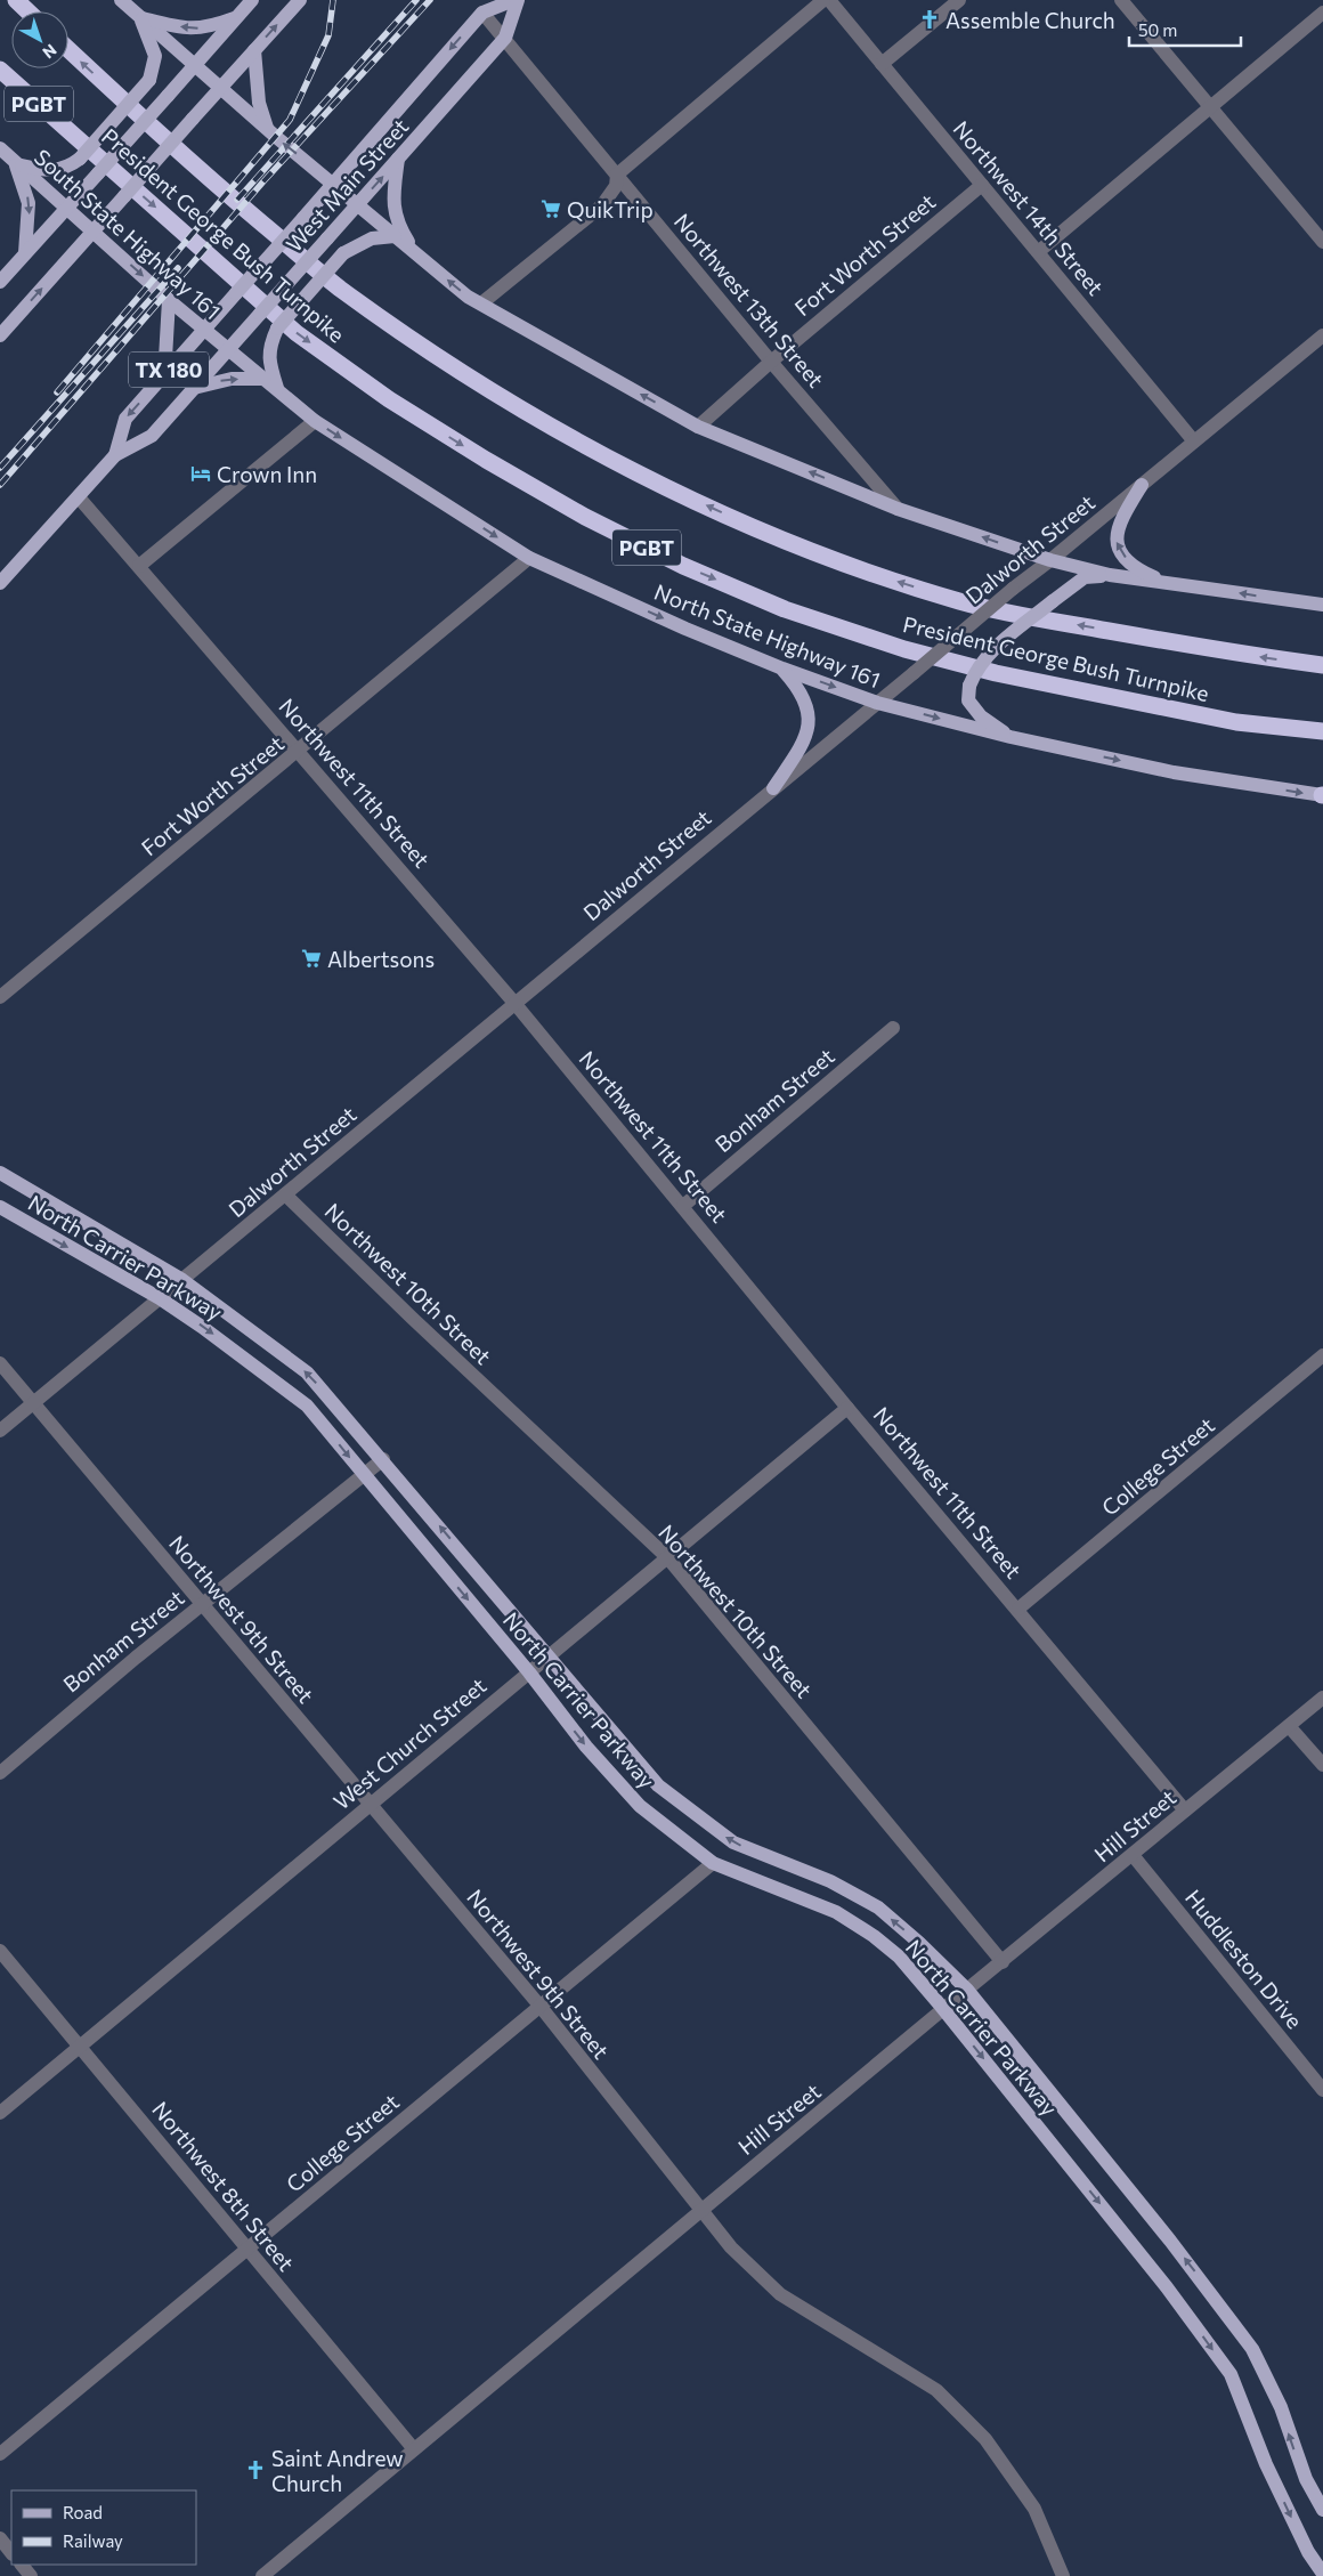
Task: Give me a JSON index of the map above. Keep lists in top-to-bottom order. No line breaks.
{"streets":{"highway":["PGBT","President George Bush Turnpike"],"main road":["West Main Street","South State Highway 161","TX 180","North State Highway 161","North Carrier Parkway"],"street":["Northwest 14th Street","Fort Worth Street","Northwest 13th Street","Dalworth Street","Northwest 11th Street","Bonham Street","Northwest 10th Street","College Street","Northwest 9th Street","West Church Street","Hill Street","Huddleston Drive","Northwest 8th Street"]},"crossings":[["West Main Street","South State Highway 161"],["West Main Street","Northwest 13th Street"],["West Main Street","North State Highway 161"],["West Main Street","Northwest 11th Street"],["Northwest 14th Street","Fort Worth Street"],["Northwest 14th Street","Dalworth Street"],["South State Highway 161","North State Highway 161"],["Fort Worth Street","Northwest 13th Street"],["Fort Worth Street","North State Highway 161"],["Fort Worth Street","Northwest 11th Street"],["Dalworth Street","North State Highway 161"],["Dalworth Street","Northwest 11th Street"],["Dalworth Street","North Carrier Parkway"],["Dalworth Street","Northwest 10th Street"],["Dalworth Street","Northwest 9th Street"],["Northwest 11th Street","Bonham Street"],["Northwest 11th Street","College Street"],["Northwest 11th Street","West Church Street"],["Northwest 11th Street","Hill Street"],["Bonham Street","North Carrier Parkway"],["Bonham Street","Northwest 9th Street"],["North Carrier Parkway","College Street"],["North Carrier Parkway","West Church Street"],["North Carrier Parkway","Hill Street"],["Northwest 10th Street","West Church Street"],["Northwest 10th Street","Hill Street"],["College Street","Northwest 9th Street"],["College Street","Northwest 8th Street"],["Northwest 9th Street","West Church Street"],["Northwest 9th Street","Hill Street"],["West Church Street","Northwest 8th Street"],["Hill Street","Huddleston Drive"],["Hill Street","Northwest 8th Street"]],"one_way":["North State Highway 161"],"places":{"church":["Assemble Church","Saint Andrew Church"],"supermarket":["QuikTrip","Albertsons"],"hotel":["Crown Inn"]},"legend":["Road","Railway"],"scale_bar":"50 m","north":"bottom right"}
